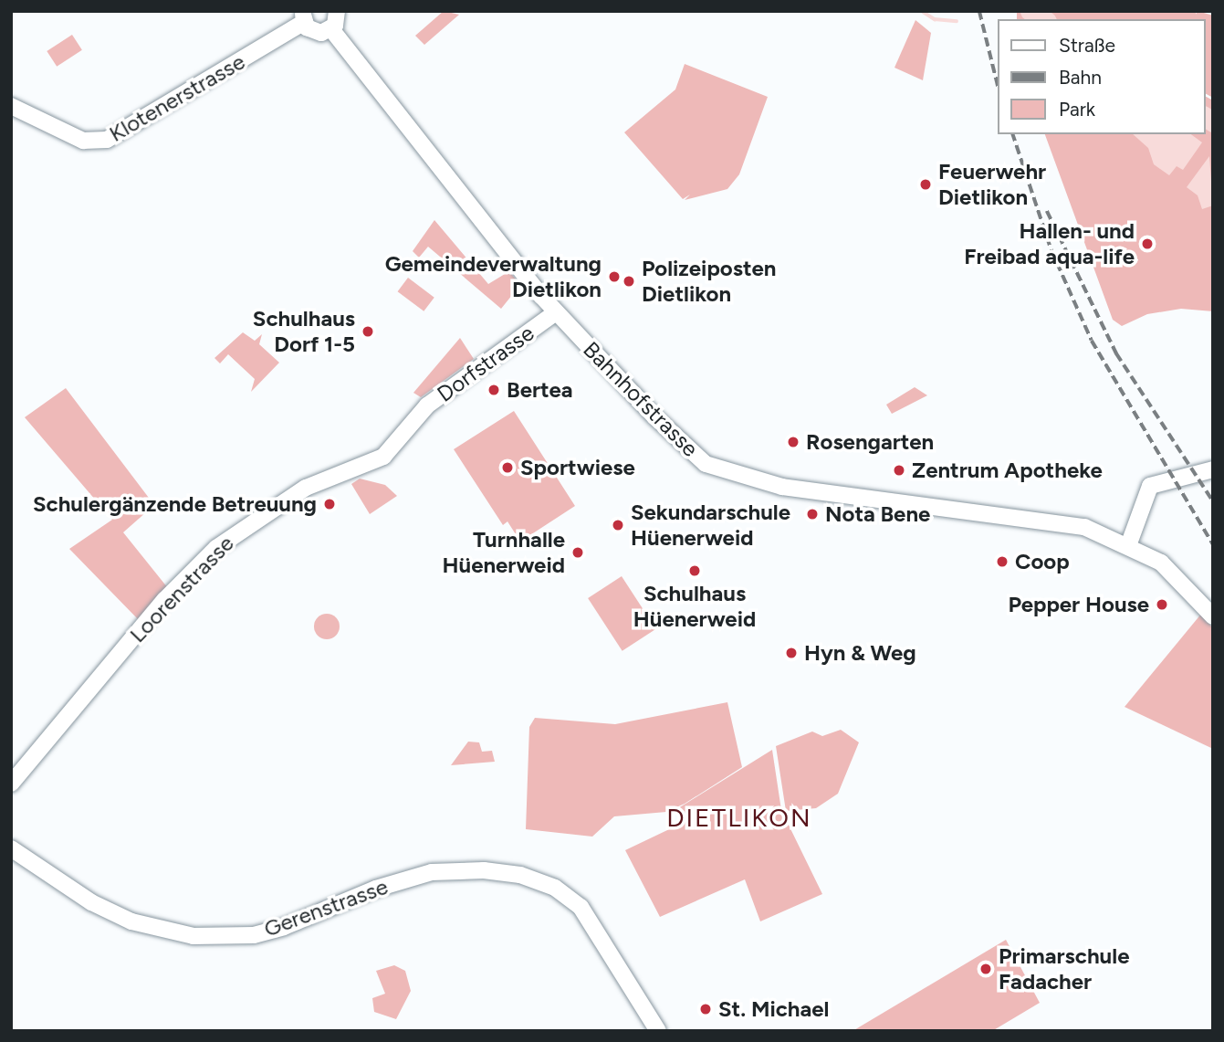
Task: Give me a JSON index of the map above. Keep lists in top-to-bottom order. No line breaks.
{"streets":{"street":["Klotenerstrasse","Dorfstrasse","Bahnhofstrasse","Loorenstrasse","Gerenstrasse"]},"crossings":[["Dorfstrasse","Bahnhofstrasse"],["Dorfstrasse","Loorenstrasse"]],"districts":["DIETLIKON"],"places":["Feuerwehr Dietlikon","Hallen- und Freibad aqua-life","Gemeindeverwaltung Dietlikon","Polizeiposten Dietlikon","Schulhaus Dorf 1-5","Bertea","Rosengarten","Sportwiese","Zentrum Apotheke","Schulergänzende Betreuung","Nota Bene","Sekundarschule Hüenerweid","Turnhalle Hüenerweid","Coop","Schulhaus Hüenerweid","Pepper House","Hyn & Weg","Primarschule Fadacher","St. Michael"],"legend":["Straße","Bahn","Park"]}
